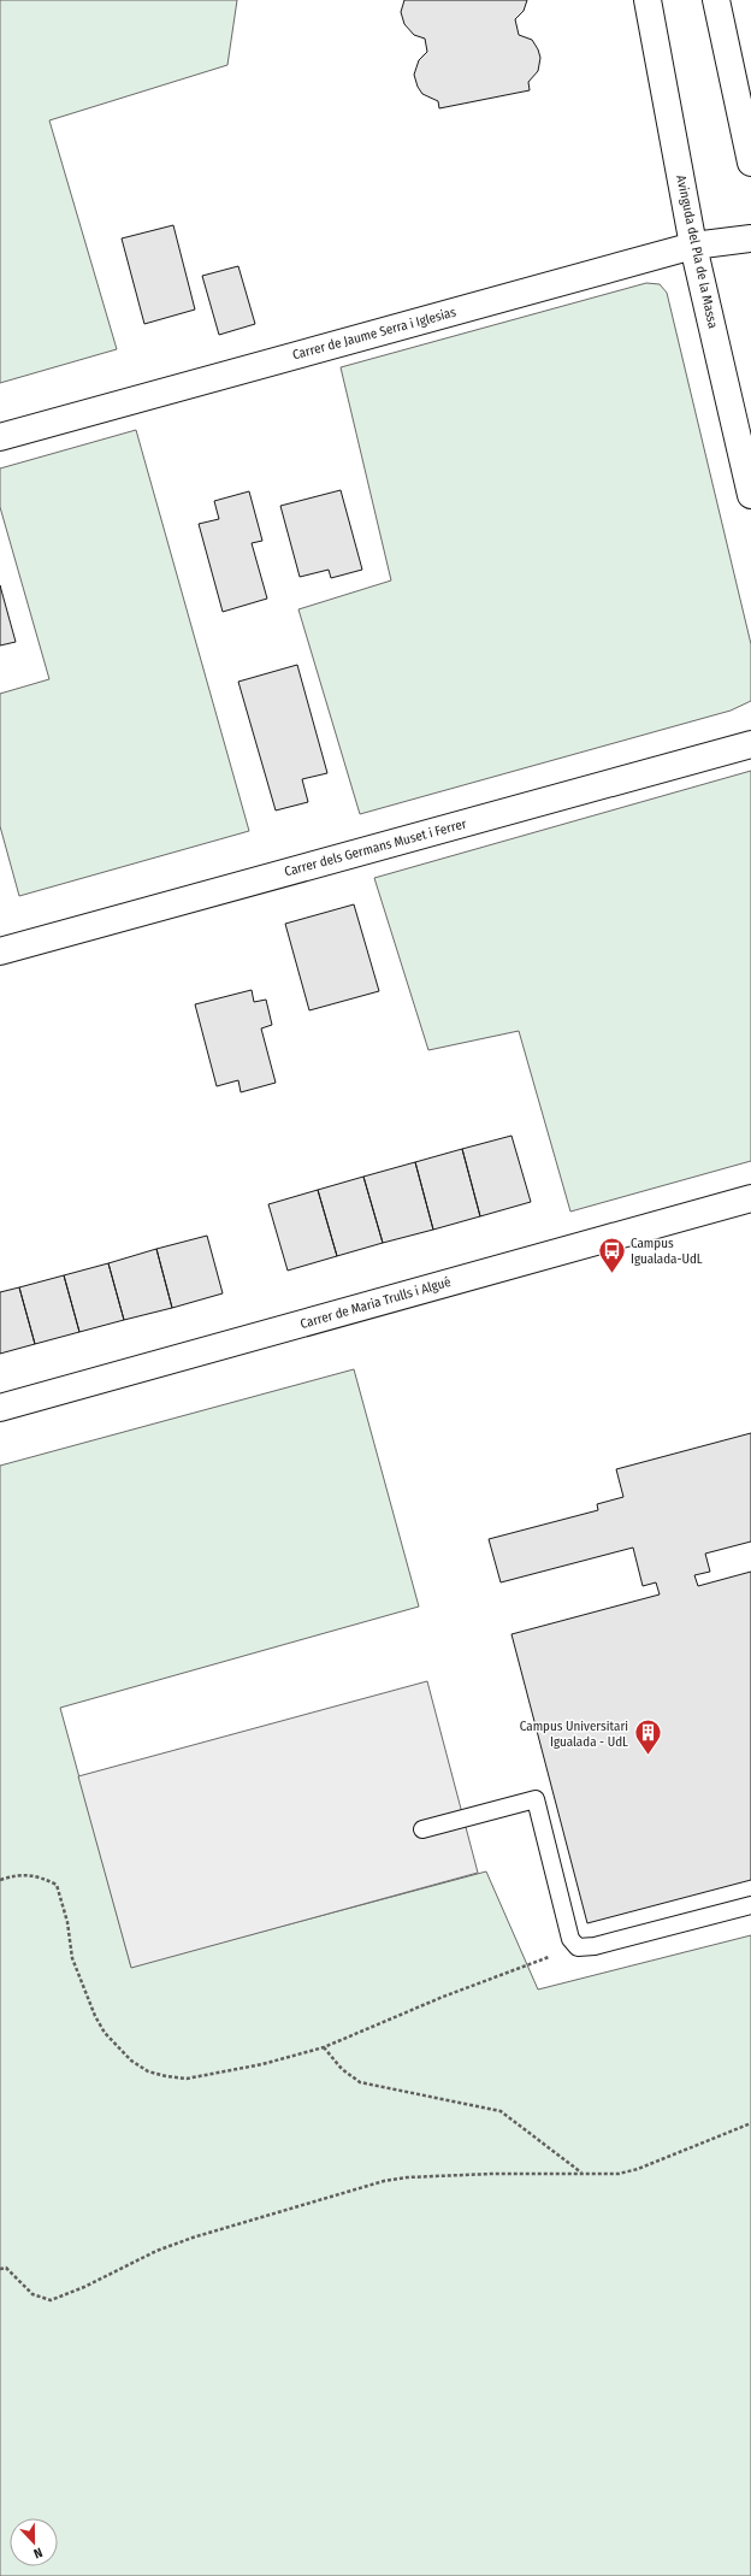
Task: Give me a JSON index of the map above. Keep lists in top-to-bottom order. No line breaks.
{"streets":{"street":["Avinguda del Pla de la Massa","Carrer de Jaume Serra i Iglesias","Carrer dels Germans Muset i Ferrer","Carrer de Maria Trulls i Algué"]},"crossings":[["Avinguda del Pla de la Massa","Carrer de Jaume Serra i Iglesias"]],"places":{"bus stop":["Campus Igualada-UdL"],"building":["Campus Universitari Igualada - UdL"]},"north":"bottom"}
